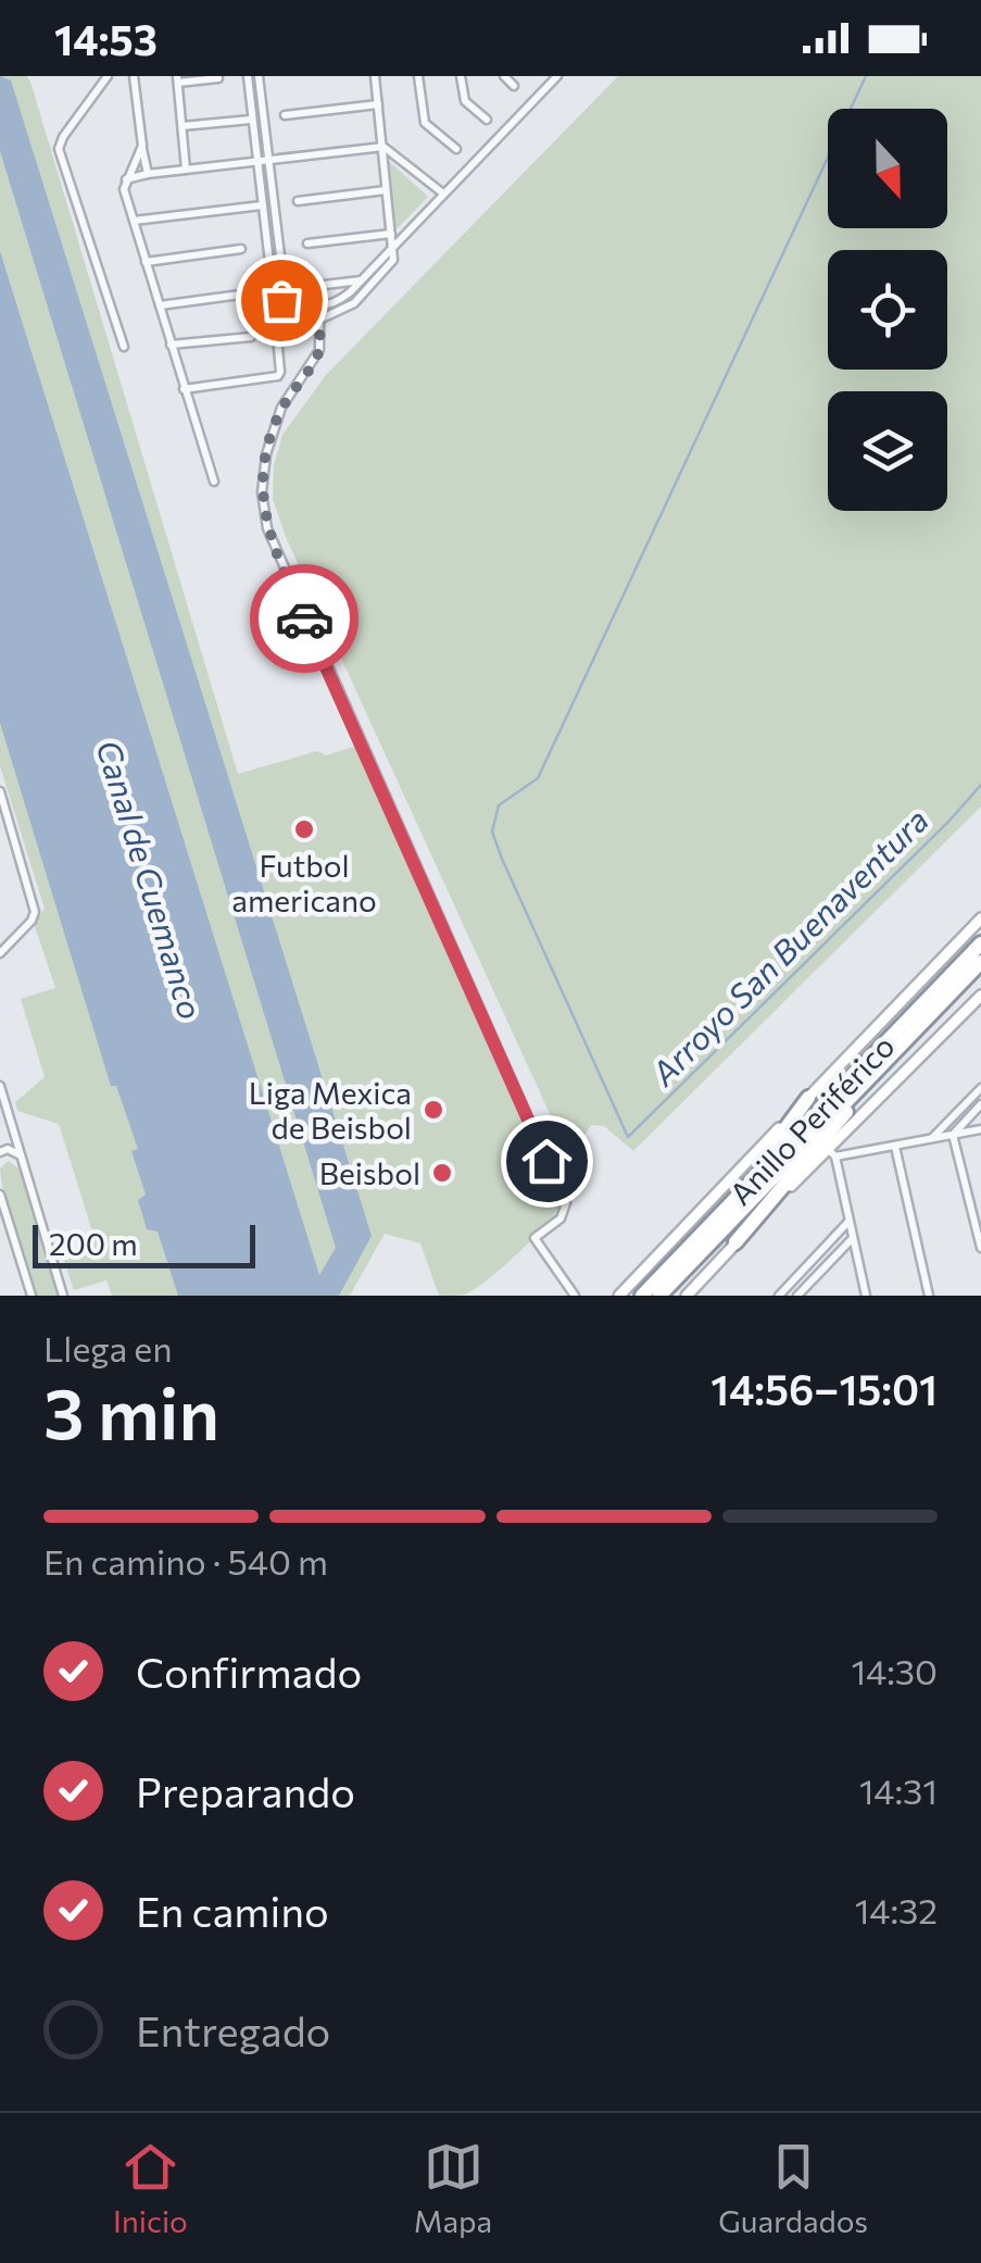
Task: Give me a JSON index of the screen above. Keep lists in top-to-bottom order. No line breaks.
{"streets":{"highway":["Anillo Periférico"]},"water":["Canal de Cuemanco","Arroyo San Buenaventura"],"places":["Futbol americano","Liga Mexica de Beisbol","Beisbol"],"scale_bar":"200 m","north":"bottom","page":{"status":"14:53","scale":"200 m","heading":["3 min","Llega en","14:56–15:01"],"bar":"En camino · 540 m","list":[["Confirmado","14:30"],["Preparando","14:31"],["En camino","14:32"],"Entregado"],"tabs":["Inicio","Mapa","Guardados"]}}
